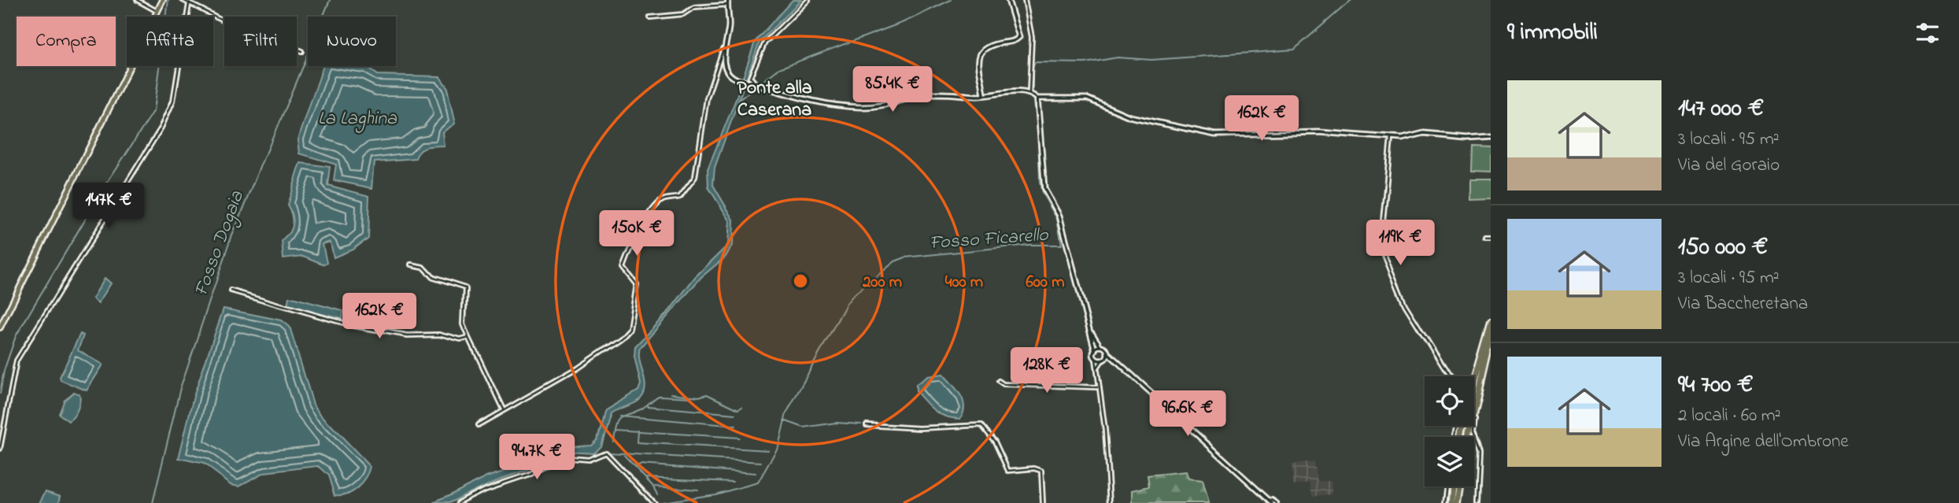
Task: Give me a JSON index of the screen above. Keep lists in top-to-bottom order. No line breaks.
{"districts":["Ponte alla Caserana"],"water":["La Laghina","Fosso Ficarello","Fosso Dogaia"],"page":{"heading":"9 immobili","chip":["Compra","Affitta","Filtri","Nuovo"],"price":["85.4K €","162K €","147K €","150K €","119K €","162K €","128K €","96.6K €","94.7K €"],"list":[{"name":"147 000 €","note":"3 locali · 95 m² · Via del Goraio"},{"name":"150 000 €","note":"3 locali · 95 m² · Via Baccheretana"},{"name":"94 700 €","note":"2 locali · 60 m² · Via Argine dell'Ombrone"}]},"rings":["200 m","400 m","600 m"]}
